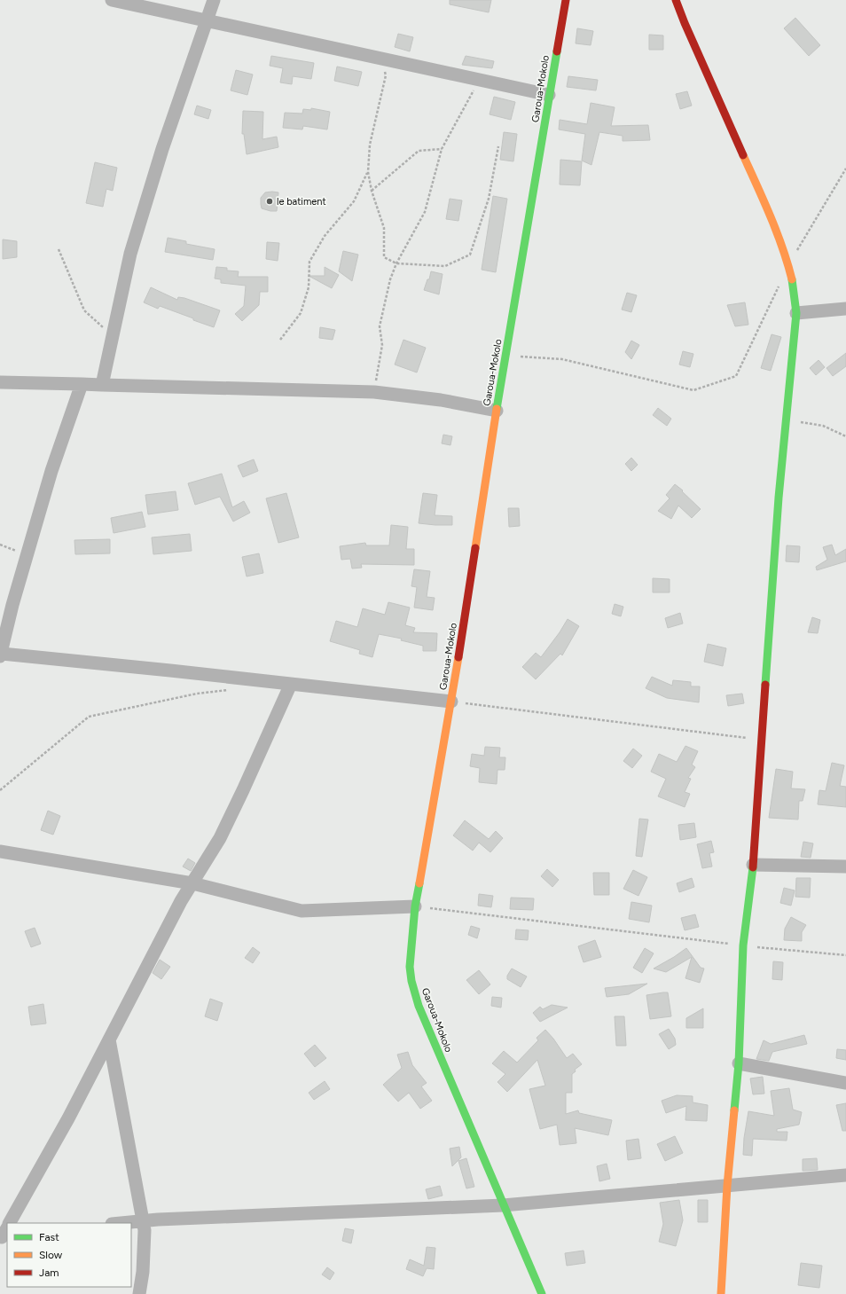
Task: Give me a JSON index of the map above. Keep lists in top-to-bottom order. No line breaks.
{"streets":{"main road":["Garoua-Mokolo"]},"places":["le batiment"],"legend":["Fast","Slow","Jam"]}
